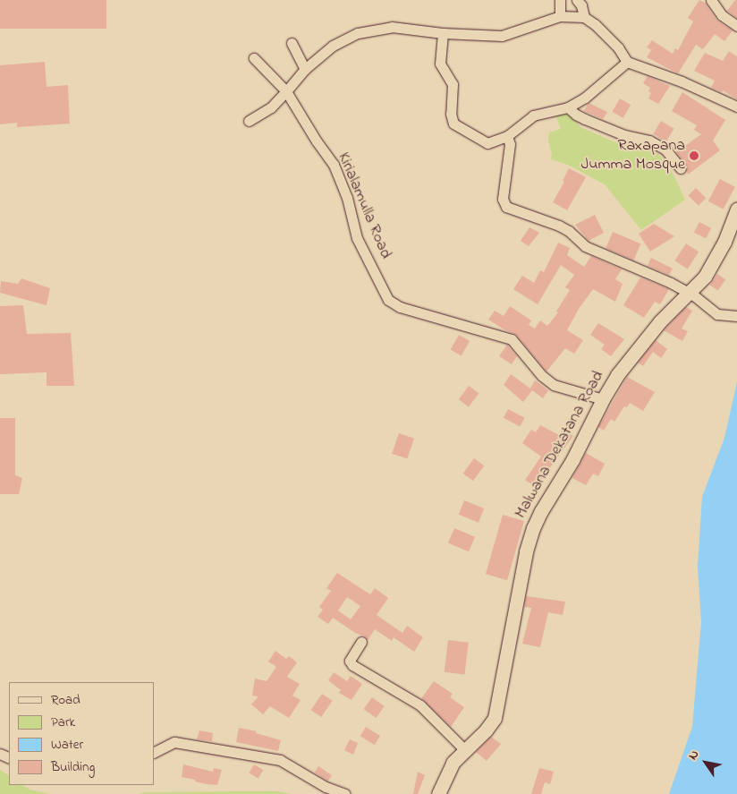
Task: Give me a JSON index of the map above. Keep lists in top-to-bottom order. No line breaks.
{"streets":{"main road":["Malwana Dekatana Road"],"street":["Kirialamulla Road"]},"crossings":[["Kirialamulla Road","Malwana Dekatana Road"]],"places":["Raxapana Jumma Mosque"],"legend":["Road","Park","Water","Building"],"north":"top left"}
